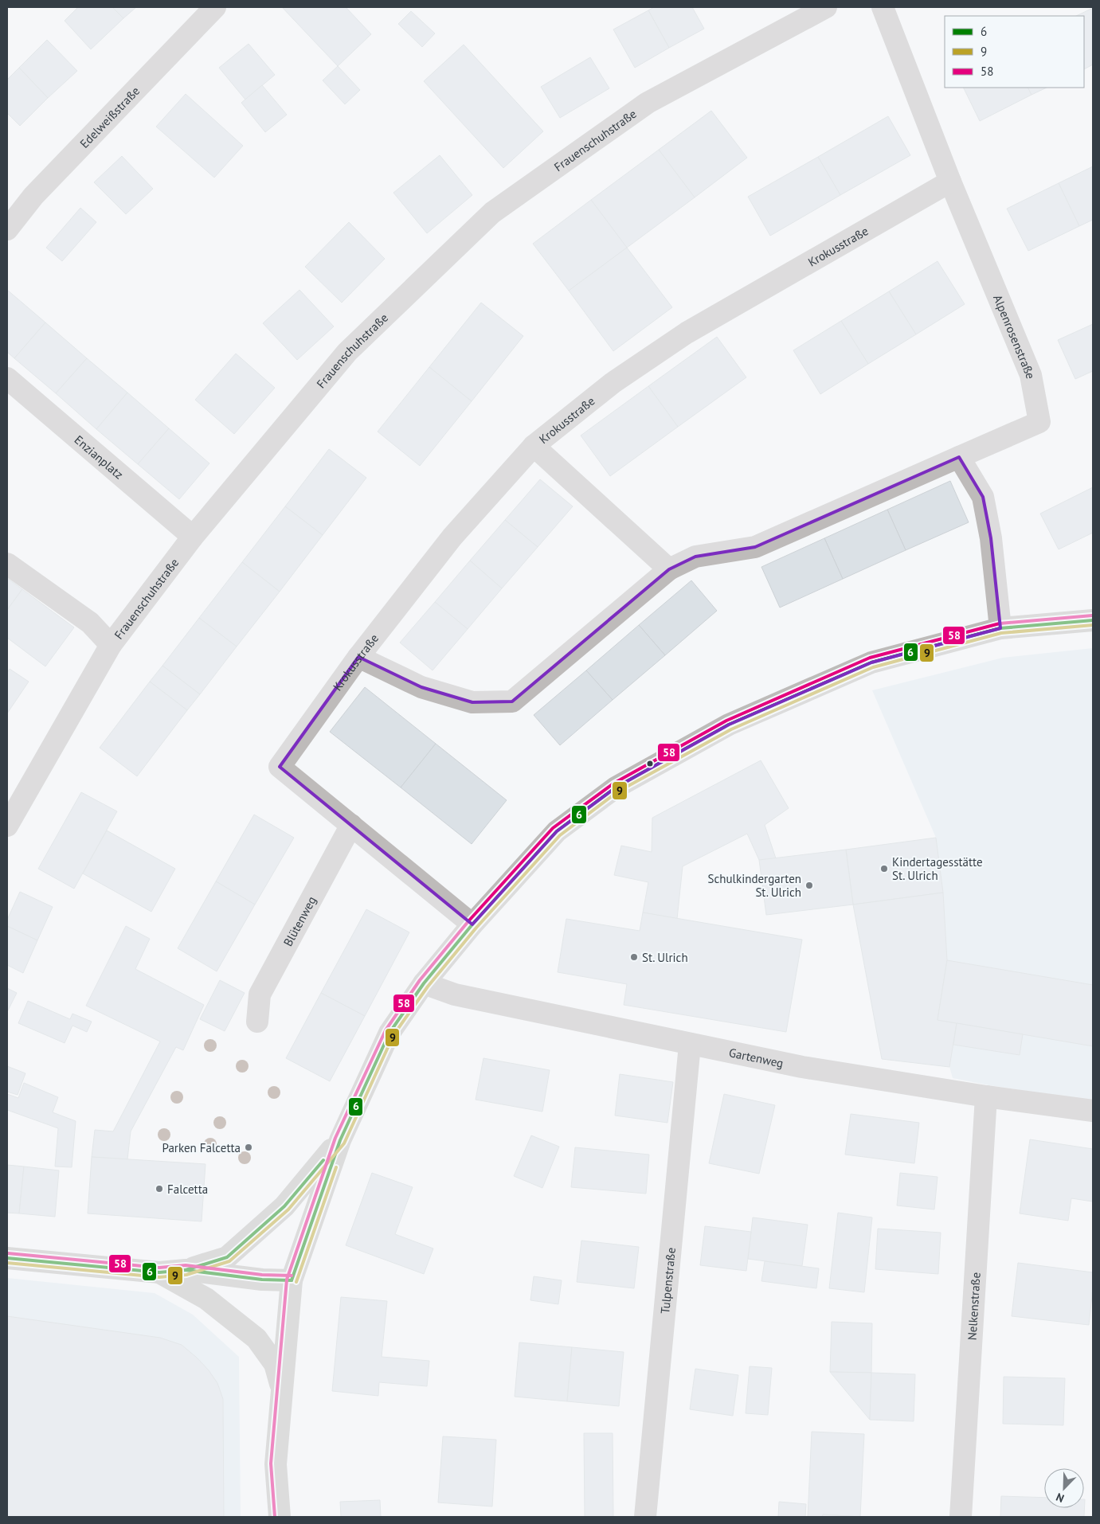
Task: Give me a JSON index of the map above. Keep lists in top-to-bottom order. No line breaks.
{"streets":{"street":["Edelweißstraße","Frauenschuhstraße","Krokusstraße","Alpenrosenstraße","Enzianplatz","Blütenweg","Gartenweg","Tulpenstraße","Nelkenstraße"]},"crossings":[["Frauenschuhstraße","Enzianplatz"],["Krokusstraße","Alpenrosenstraße"],["Krokusstraße","Blütenweg"],["Gartenweg","Tulpenstraße"],["Gartenweg","Nelkenstraße"]],"places":["Kindertagesstätte St. Ulrich","Schulkindergarten St. Ulrich","St. Ulrich","Parken Falcetta","Falcetta"],"lines":["transit line 58","transit line 6","transit line 9"],"legend":["6","9","58"],"north":"bottom left"}
